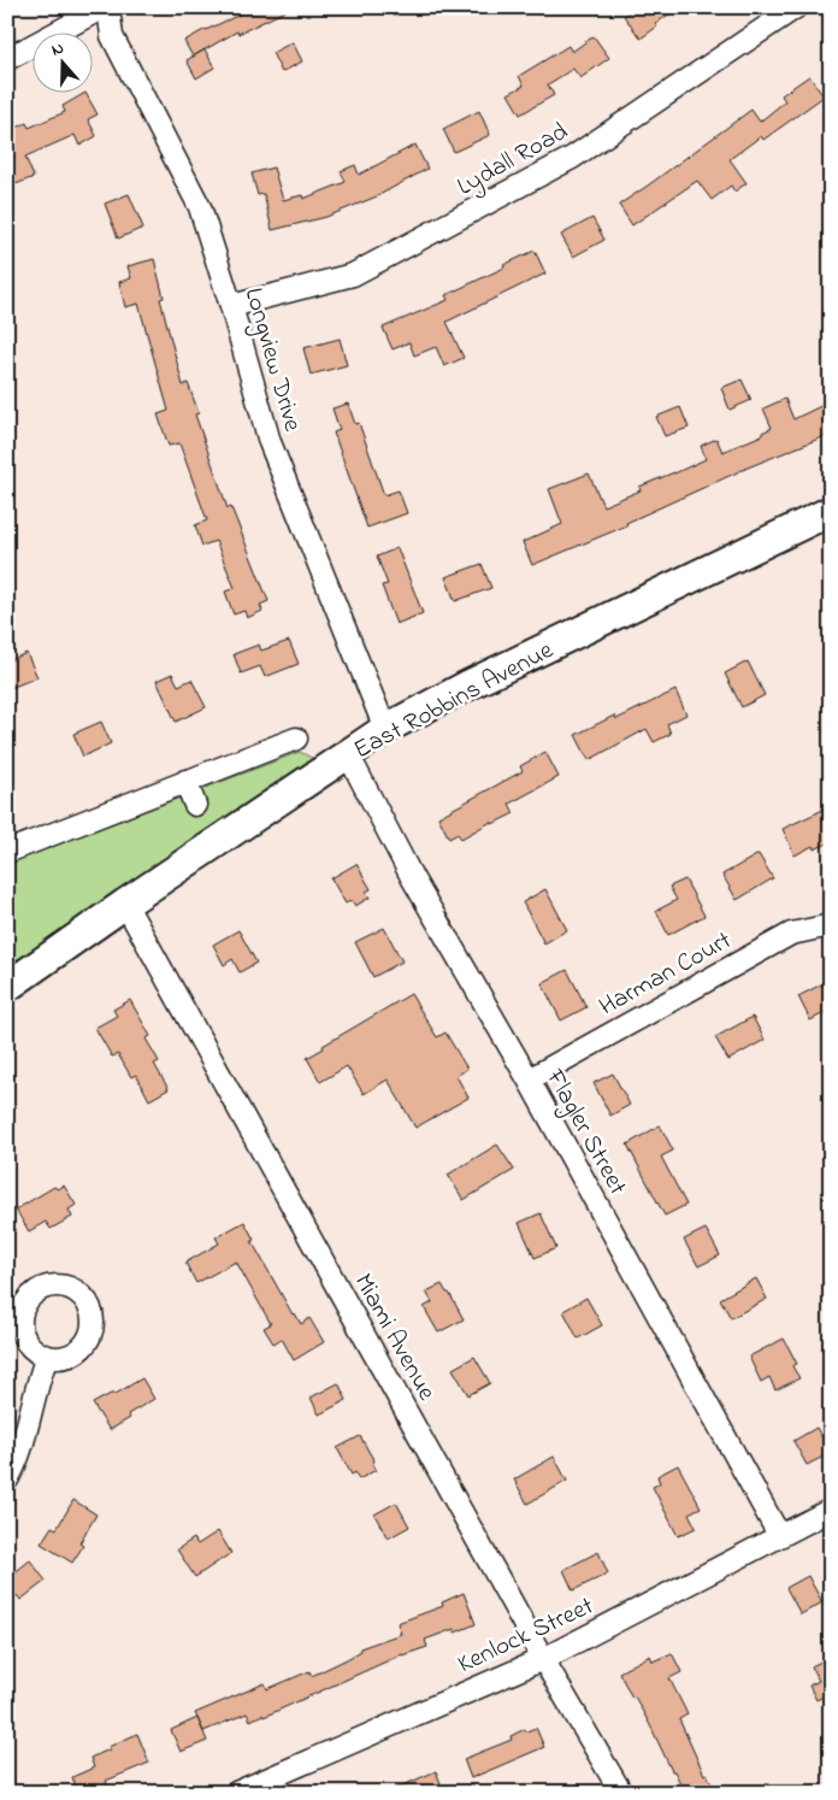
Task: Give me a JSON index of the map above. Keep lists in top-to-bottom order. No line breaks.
{"streets":{"main road":["East Robbins Avenue"],"street":["Lydall Road","Longview Drive","Harman Court","Flagler Street","Miami Avenue","Kenlock Street"]},"crossings":[["Lydall Road","Longview Drive"],["Longview Drive","East Robbins Avenue"],["East Robbins Avenue","Flagler Street"],["East Robbins Avenue","Miami Avenue"],["Harman Court","Flagler Street"],["Flagler Street","Kenlock Street"],["Miami Avenue","Kenlock Street"]],"north":"top"}
